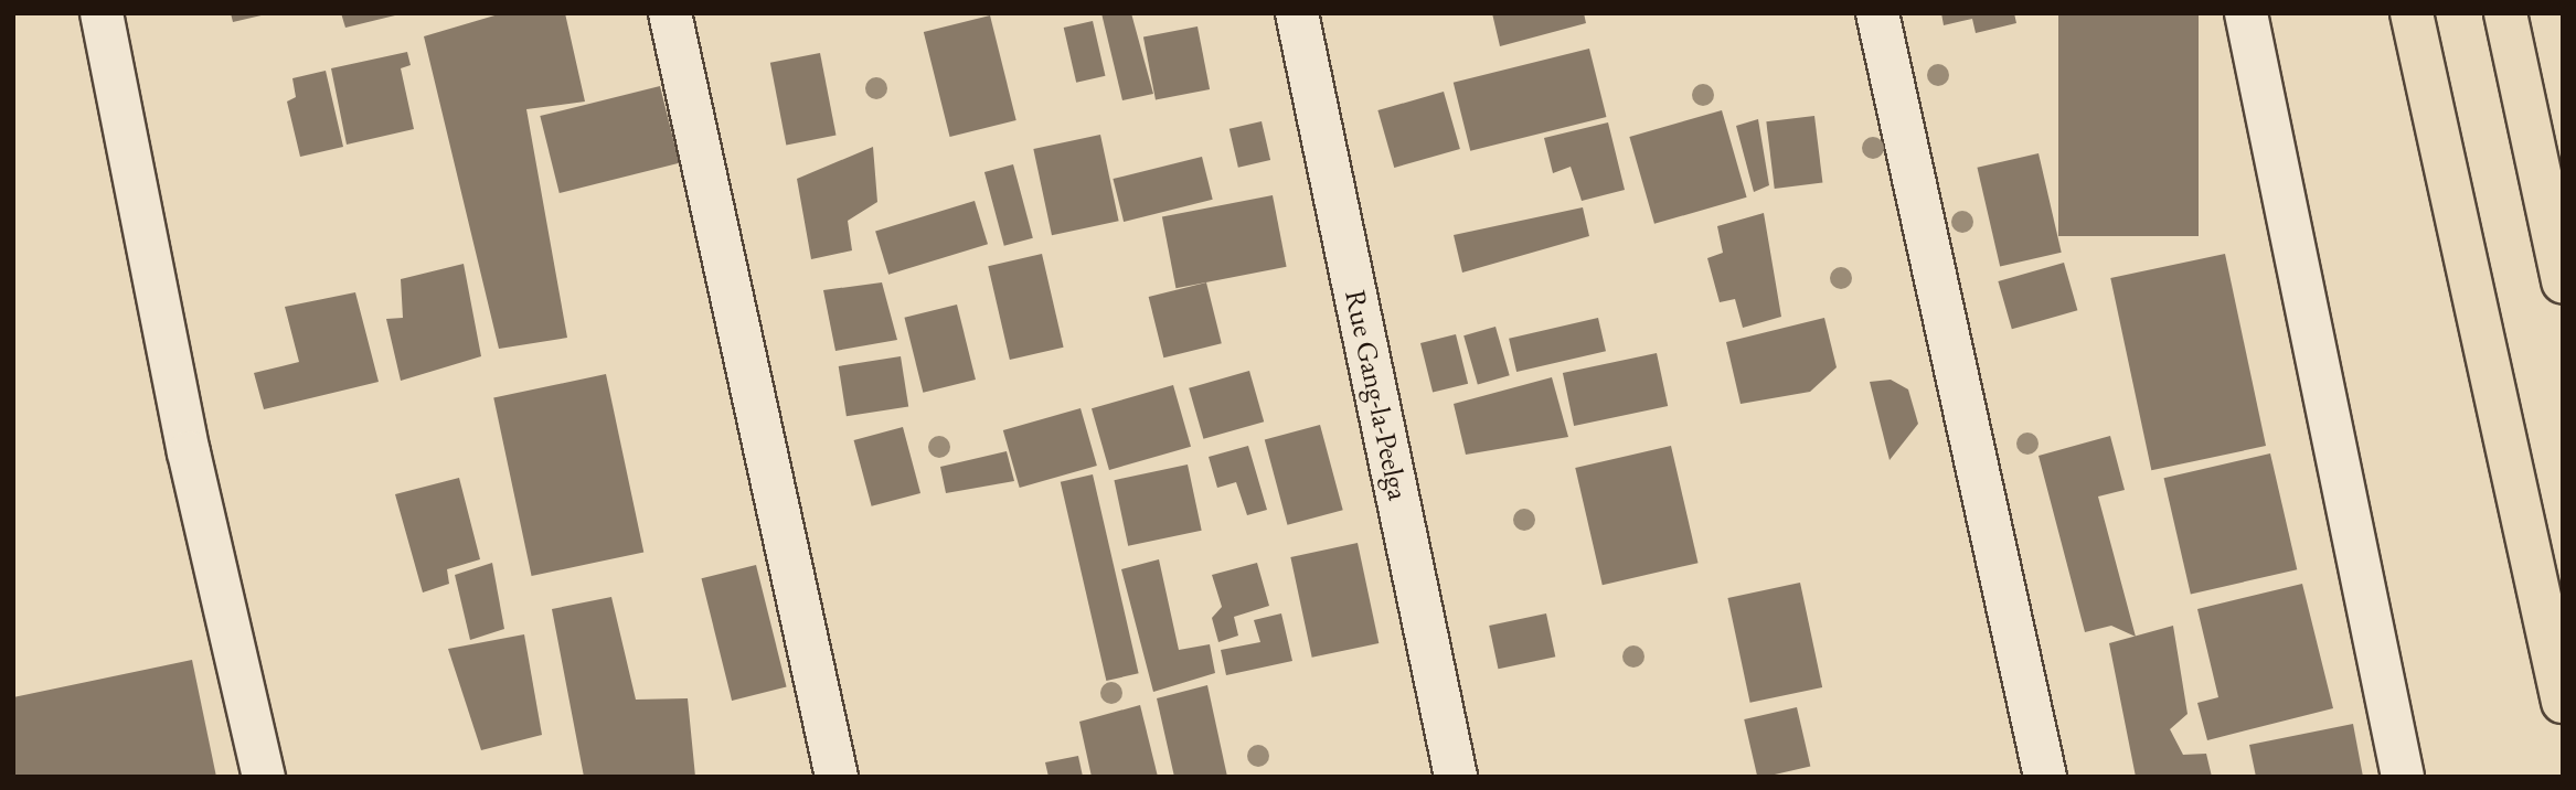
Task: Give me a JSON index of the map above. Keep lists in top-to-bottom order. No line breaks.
{"streets":{"street":["Rue Gang-la-Peelga"]}}
